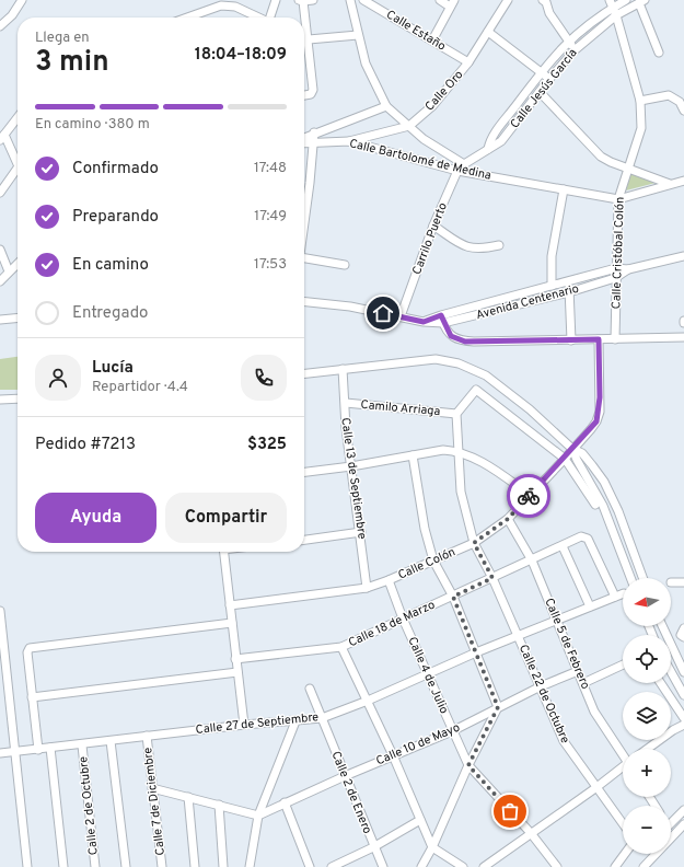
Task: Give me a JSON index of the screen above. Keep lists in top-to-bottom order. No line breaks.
{"streets":{"street":["Calle Estaño","Calle Jesús García","Calle Oro","Calle Bartolomé de Medina","Carrilo Puerto","Calle Cristóbal Colón","Avenida Centenario","Camilo Arriaga","Calle 13 de Septiembre","Calle Colón","Calle 18 de Marzo","Calle 5 de Febrero","Calle 4 de Julio","Calle 22 de Octubre","Calle 27 de Septiembre","Calle 10 de Mayo","Calle 2 de Enero","Calle 7 de Diciembre","Calle 2 de Octubre"]},"crossings":[["Calle Estaño","Calle Oro"],["Calle Jesús García","Carrilo Puerto"],["Calle Jesús García","Calle Cristóbal Colón"],["Calle Oro","Calle Bartolomé de Medina"],["Calle Bartolomé de Medina","Carrilo Puerto"],["Calle Bartolomé de Medina","Calle Cristóbal Colón"],["Carrilo Puerto","Avenida Centenario"],["Calle Cristóbal Colón","Avenida Centenario"],["Camilo Arriaga","Calle 13 de Septiembre"],["Camilo Arriaga","Calle 22 de Octubre"],["Calle 13 de Septiembre","Calle Colón"],["Calle Colón","Calle 5 de Febrero"],["Calle Colón","Calle 4 de Julio"],["Calle Colón","Calle 22 de Octubre"],["Calle 18 de Marzo","Calle 5 de Febrero"],["Calle 18 de Marzo","Calle 4 de Julio"],["Calle 18 de Marzo","Calle 22 de Octubre"],["Calle 18 de Marzo","Calle 27 de Septiembre"],["Calle 5 de Febrero","Calle 27 de Septiembre"],["Calle 5 de Febrero","Calle 10 de Mayo"],["Calle 4 de Julio","Calle 27 de Septiembre"],["Calle 4 de Julio","Calle 10 de Mayo"],["Calle 22 de Octubre","Calle 27 de Septiembre"],["Calle 22 de Octubre","Calle 10 de Mayo"],["Calle 27 de Septiembre","Calle 2 de Enero"],["Calle 27 de Septiembre","Calle 7 de Diciembre"],["Calle 27 de Septiembre","Calle 2 de Octubre"],["Calle 10 de Mayo","Calle 2 de Enero"]],"north":"left","page":{"heading":["3 min","Llega en","18:04–18:09"],"panel":["Lucía","Repartidor · 4.4","Pedido #7213","$325"],"bar":"En camino · 380 m","list":[["Confirmado","17:48"],["Preparando","17:49"],["En camino","17:53"],"Entregado"],"buttons":["Ayuda","Compartir"],"map_buttons":["+","−"]}}
